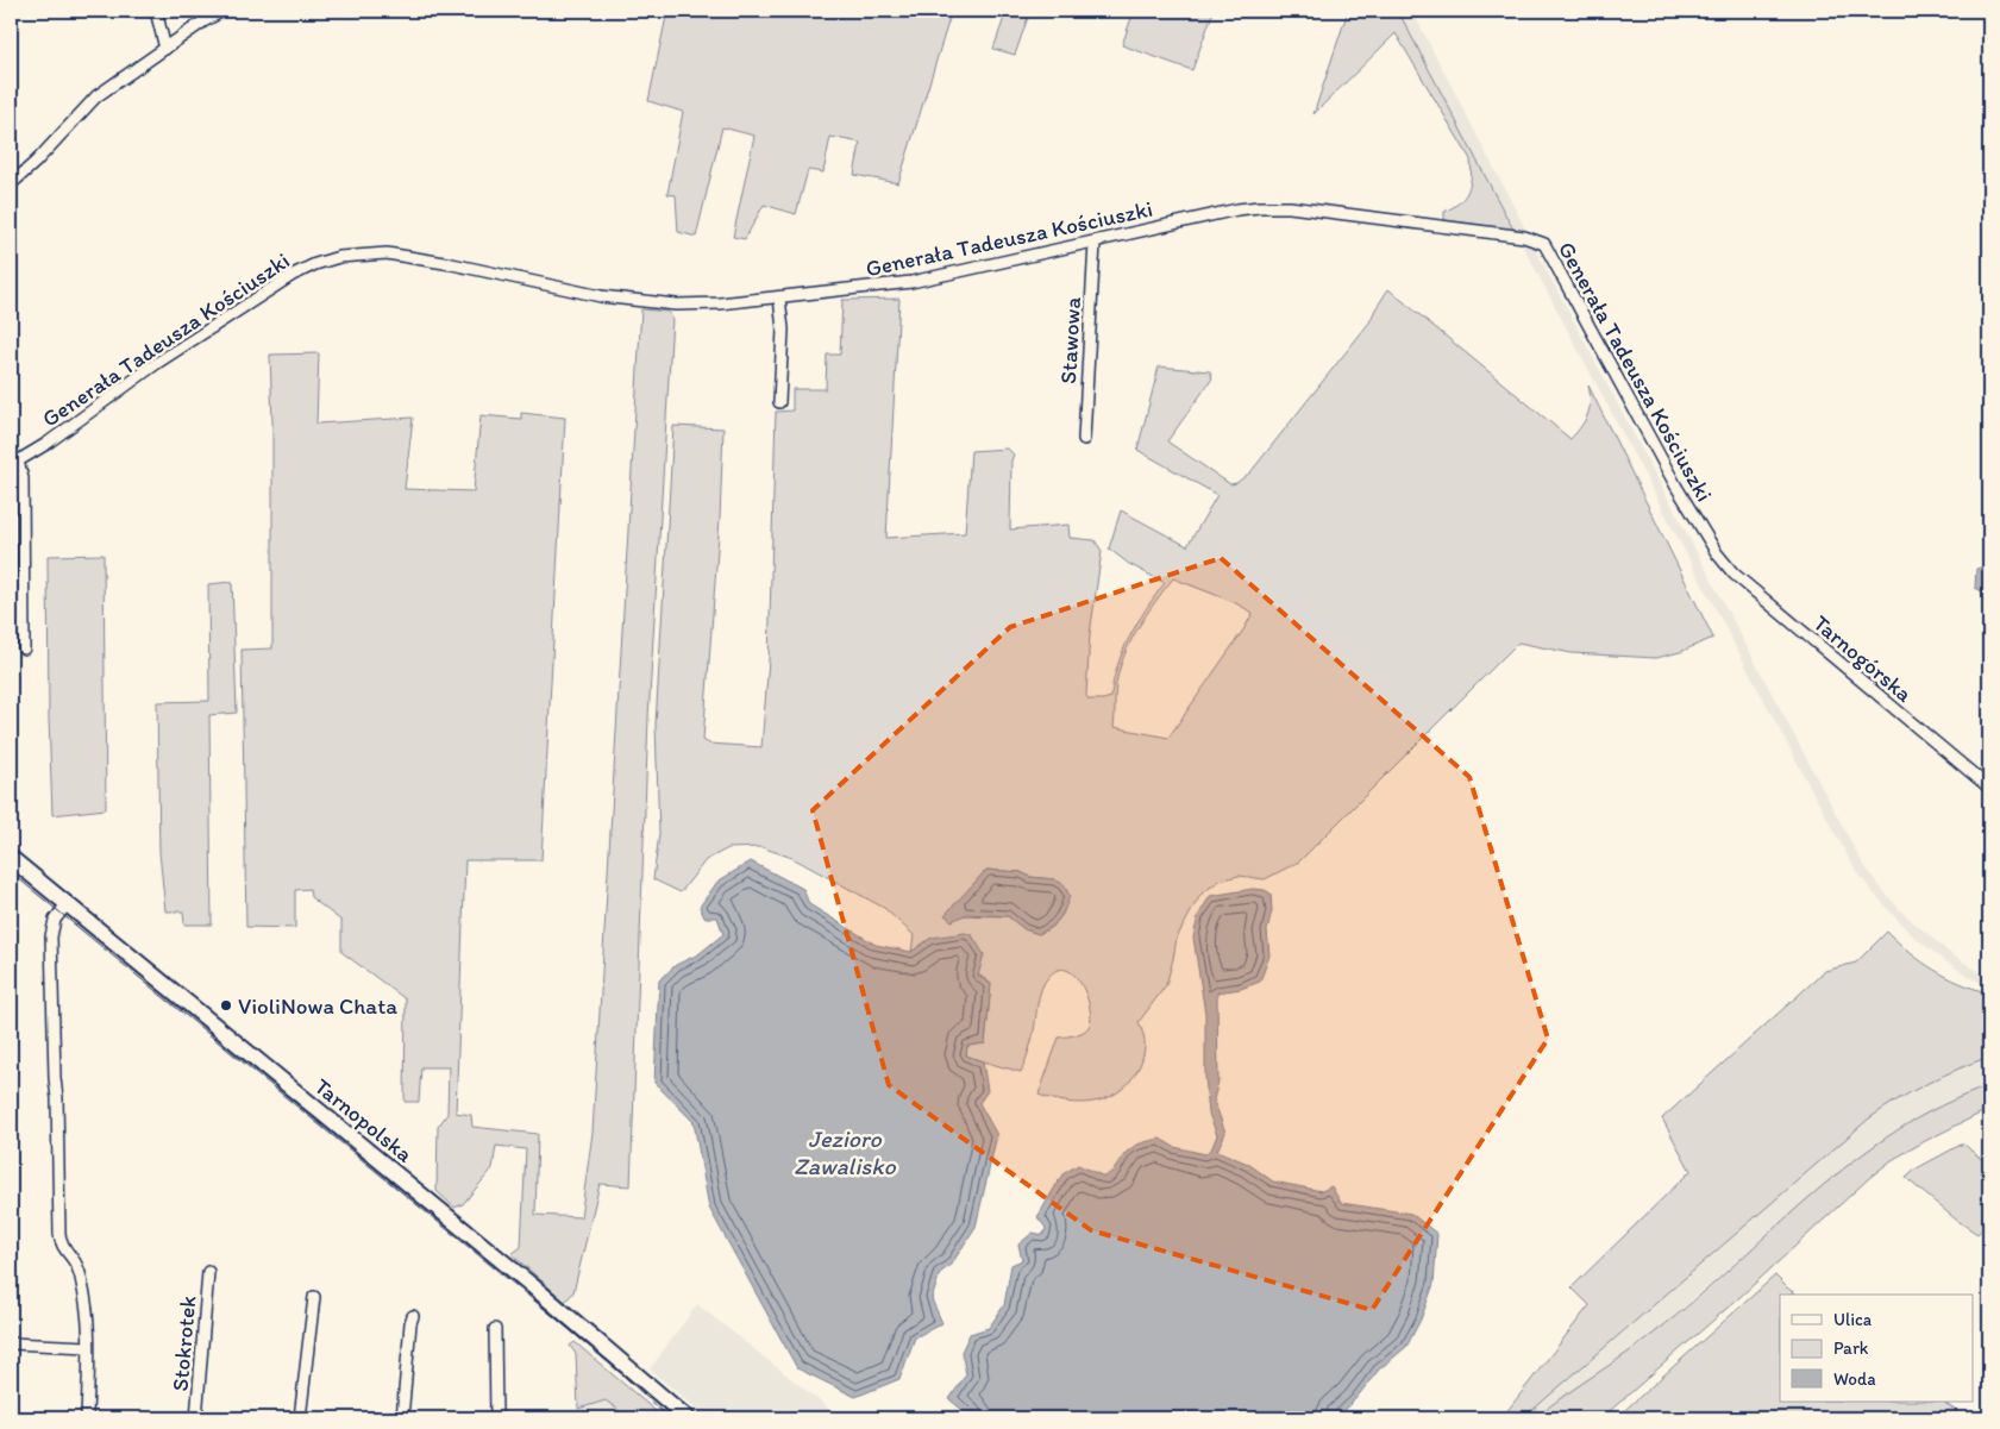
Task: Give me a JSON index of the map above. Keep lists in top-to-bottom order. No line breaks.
{"streets":{"main road":["Tarnopolska"],"street":["Generała Tadeusza Kościuszki","Stawowa","Tarnogórska","Stokrotek"]},"crossings":[["Generała Tadeusza Kościuszki","Stawowa"],["Generała Tadeusza Kościuszki","Tarnogórska"]],"water":["Jezioro Zawalisko"],"places":["VioliNowa Chata"],"legend":["Ulica","Park","Woda"]}
